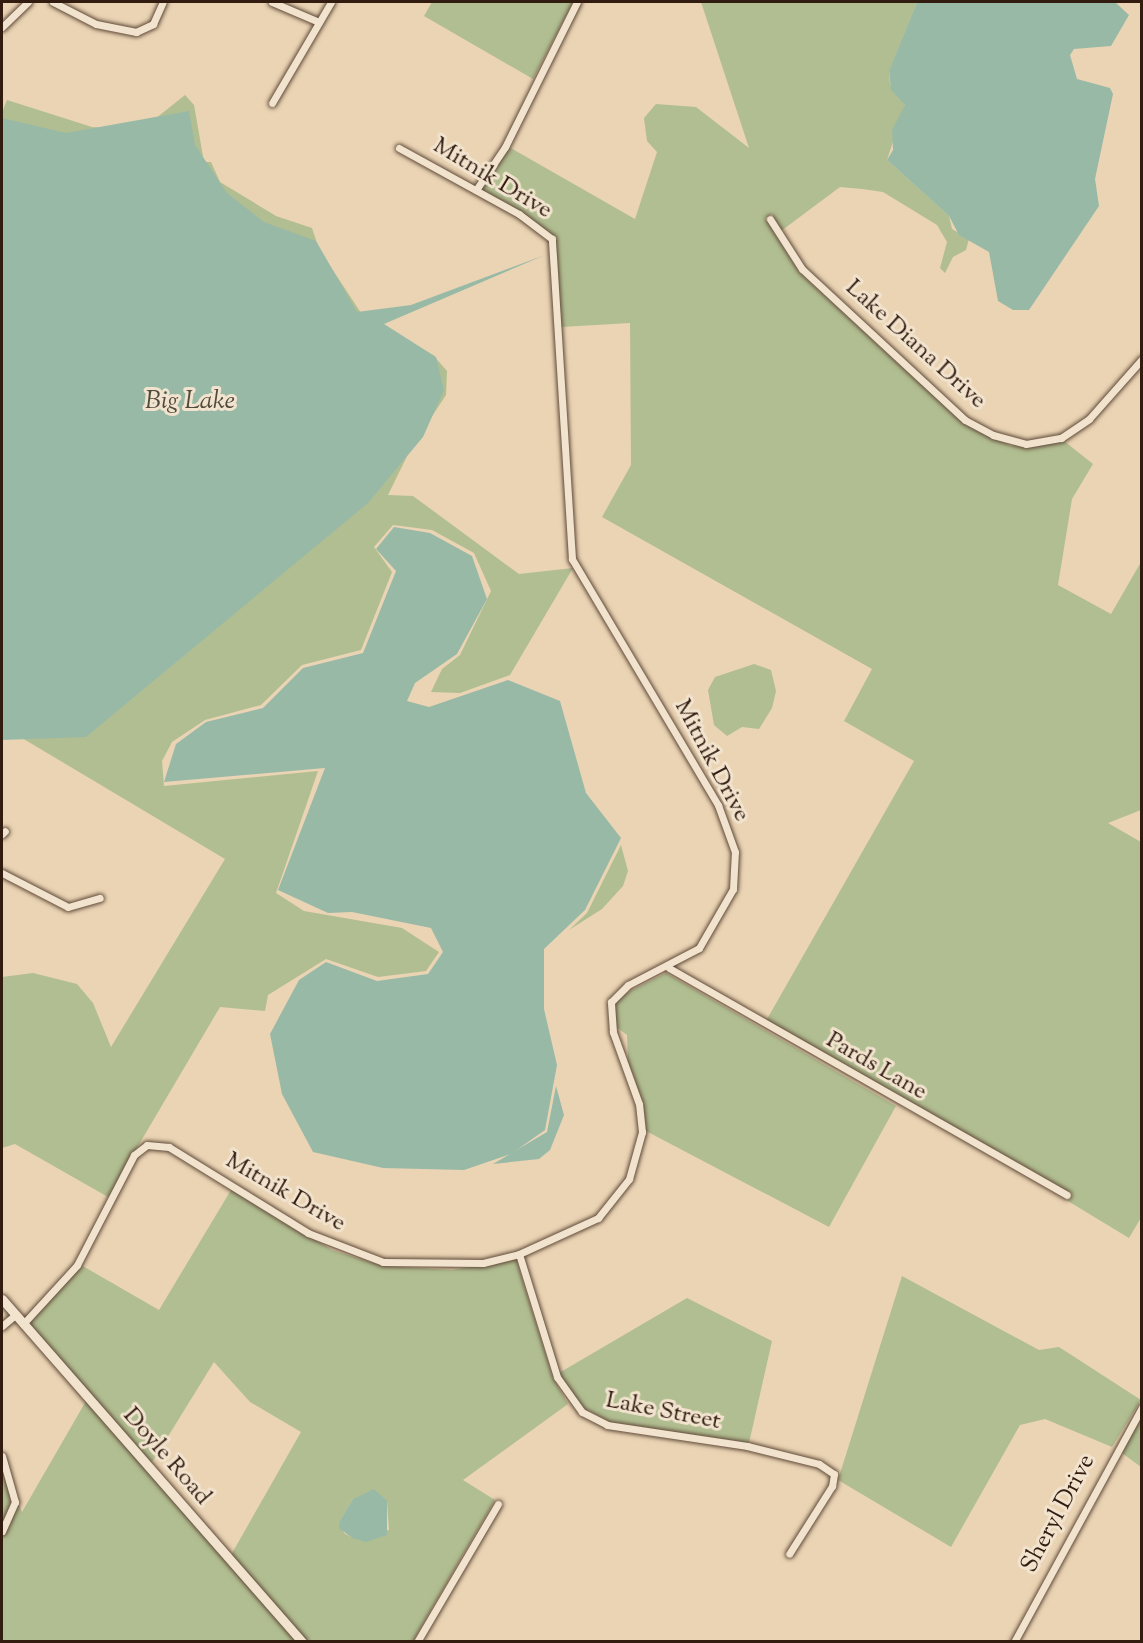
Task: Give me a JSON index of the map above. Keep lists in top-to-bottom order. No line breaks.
{"streets":{"main road":["Doyle Road"],"street":["Mitnik Drive","Lake Diana Drive","Pards Lane","Lake Street","Sheryl Drive"]},"crossings":[["Mitnik Drive","Pards Lane"],["Mitnik Drive","Lake Street"],["Mitnik Drive","Doyle Road"]],"water":["Big Lake"]}
